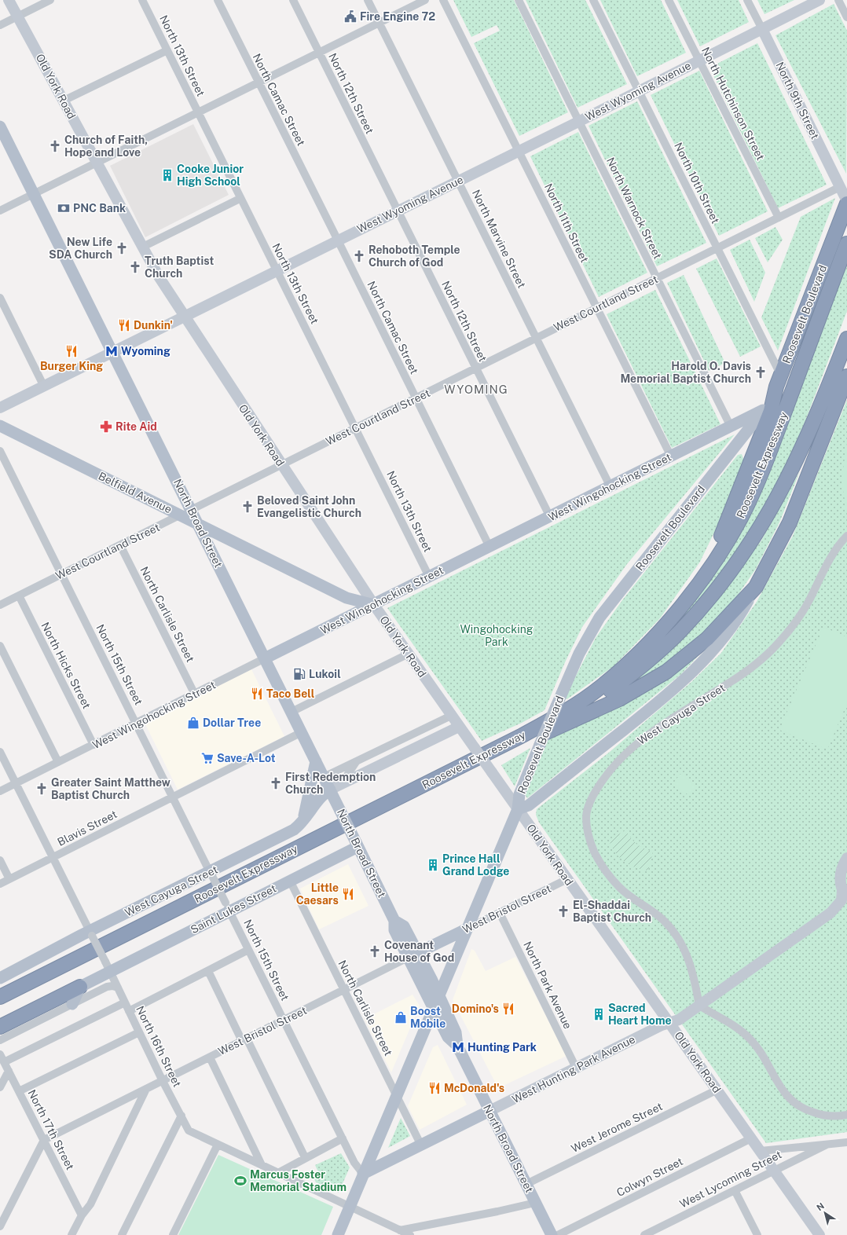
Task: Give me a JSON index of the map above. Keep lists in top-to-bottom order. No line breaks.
{"streets":{"highway":["Roosevelt Boulevard","Roosevelt Expressway"],"main road":["West Wingohocking Street","Belfield Avenue","North Broad Street","West Cayuga Street","Saint Lukes Street","West Bristol Street","West Hunting Park Avenue"],"street":["North 13th Street","Old York Road","West Wyoming Avenue","North 12th Street","North Camac Street","North 9th Street","North Hutchinson Street","North 10th Street","North Warnock Street","North 11th Street","North Marvine Street","West Courtland Street","North Carlisle Street","North 15th Street","North Hicks Street","Blavis Street","North Park Avenue","North 16th Street","West Jerome Street","North 17th Street","Colwyn Street","West Lycoming Street"]},"crossings":[["North 13th Street","West Wyoming Avenue"],["North 13th Street","West Courtland Street"],["North 13th Street","West Wingohocking Street"],["Old York Road","West Wyoming Avenue"],["Old York Road","West Courtland Street"],["Old York Road","Roosevelt Boulevard"],["Old York Road","West Wingohocking Street"],["Old York Road","Belfield Avenue"],["Old York Road","West Bristol Street"],["Old York Road","West Hunting Park Avenue"],["Old York Road","West Jerome Street"],["Old York Road","Colwyn Street"],["Old York Road","West Lycoming Street"],["West Wyoming Avenue","North 12th Street"],["West Wyoming Avenue","North Camac Street"],["West Wyoming Avenue","North 9th Street"],["West Wyoming Avenue","North Hutchinson Street"],["West Wyoming Avenue","North 10th Street"],["West Wyoming Avenue","North Warnock Street"],["West Wyoming Avenue","North 11th Street"],["West Wyoming Avenue","North Marvine Street"],["West Wyoming Avenue","North Broad Street"],["North 12th Street","West Courtland Street"],["North 12th Street","West Wingohocking Street"],["North Camac Street","West Courtland Street"],["North Camac Street","West Wingohocking Street"],["North 9th Street","West Courtland Street"],["North 9th Street","Roosevelt Boulevard"],["North Hutchinson Street","West Courtland Street"],["North 10th Street","West Courtland Street"],["North 10th Street","Roosevelt Boulevard"],["North Warnock Street","West Courtland Street"],["North Warnock Street","West Wingohocking Street"],["North 11th Street","West Courtland Street"],["North 11th Street","West Wingohocking Street"],["North Marvine Street","West Courtland Street"],["North Marvine Street","West Wingohocking Street"],["West Courtland Street","Belfield Avenue"],["West Courtland Street","North Broad Street"],["West Courtland Street","North Carlisle Street"],["West Courtland Street","North 15th Street"],["West Courtland Street","North Hicks Street"],["Roosevelt Boulevard","West Wingohocking Street"],["West Wingohocking Street","Belfield Avenue"],["West Wingohocking Street","North Broad Street"],["West Wingohocking Street","North Carlisle Street"],["West Wingohocking Street","North 15th Street"],["West Wingohocking Street","North Hicks Street"],["West Wingohocking Street","North 16th Street"],["Belfield Avenue","North Broad Street"],["North Broad Street","West Cayuga Street"],["North Broad Street","Blavis Street"],["North Broad Street","Saint Lukes Street"],["North Broad Street","West Bristol Street"],["North Broad Street","West Hunting Park Avenue"],["North Broad Street","West Jerome Street"],["North Carlisle Street","Saint Lukes Street"],["North Carlisle Street","West Bristol Street"],["North Carlisle Street","West Hunting Park Avenue"],["North 15th Street","West Cayuga Street"],["North 15th Street","Blavis Street"],["North 15th Street","Saint Lukes Street"],["North 15th Street","West Bristol Street"],["North 15th Street","West Hunting Park Avenue"],["West Cayuga Street","North 16th Street"],["West Cayuga Street","West Hunting Park Avenue"],["Blavis Street","North 16th Street"],["Saint Lukes Street","North 16th Street"],["West Bristol Street","North Park Avenue"],["West Bristol Street","North 16th Street"],["West Bristol Street","North 17th Street"],["North Park Avenue","West Hunting Park Avenue"]],"districts":["WYOMING"],"parks":["Wingohocking Park"],"places":{"public building":["Fire Engine 72"],"church":["Church of Faith, Hope and Love","New Life SDA Church","Rehoboth Temple Church of God","Truth Baptist Church","Harold O. Davis Memorial Baptist Church","Beloved Saint John Evangelistic Church","First Redemption Church","Greater Saint Matthew Baptist Church","El-Shaddai Baptist Church","Covenant House of God"],"building":["Cooke Junior High School","Prince Hall Grand Lodge","Sacred Heart Home"],"bank":["PNC Bank"],"restaurant":["Dunkin'","Burger King","Taco Bell","Little Caesars","Domino's","McDonald's"],"metro station":["Wyoming","Hunting Park"],"pharmacy":["Rite Aid"],"fuel station":["Lukoil"],"shop":["Dollar Tree","Boost Mobile"],"supermarket":["Save-A-Lot"],"sports":["Marcus Foster Memorial Stadium"]},"north":"top left"}
